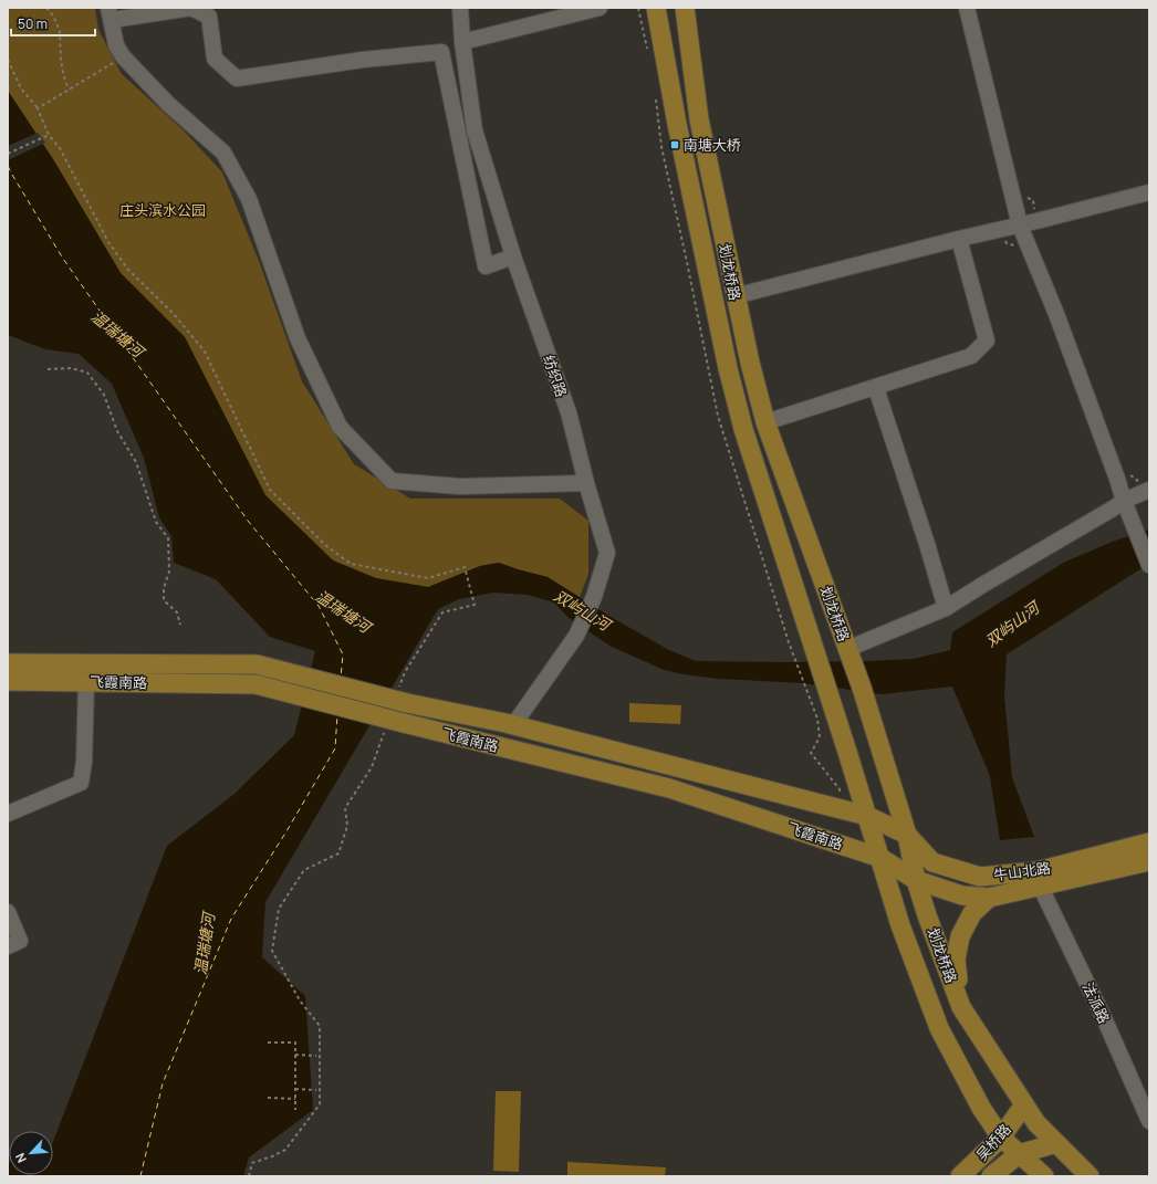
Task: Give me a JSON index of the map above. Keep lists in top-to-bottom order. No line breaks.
{"streets":{"main road":["划龙桥路","飞霞南路","牛山北路","吴桥路"],"street":["纺织路","法派路"]},"crossings":[["划龙桥路","飞霞南路"],["划龙桥路","牛山北路"],["划龙桥路","吴桥路"],["纺织路","飞霞南路"],["飞霞南路","牛山北路"],["牛山北路","法派路"]],"water":["温瑞塘河","双屿山河"],"parks":["庄头滨水公园"],"places":{"transit":["南塘大桥"]},"scale_bar":"50 m","north":"bottom left"}
